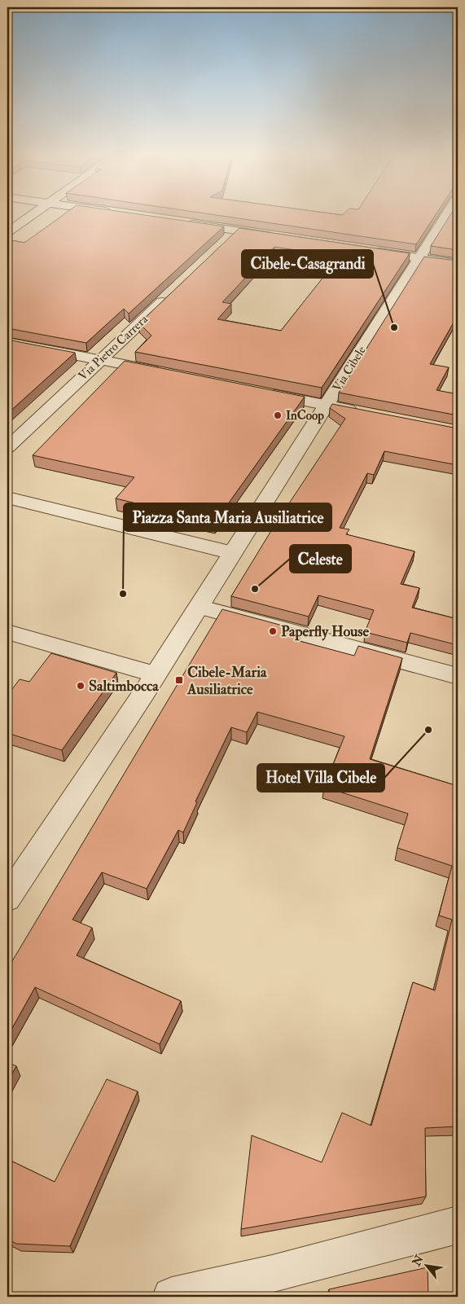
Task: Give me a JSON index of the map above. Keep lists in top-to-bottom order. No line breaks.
{"streets":{"street":["Via Pietro Carrera","Via Cibele"]},"places":{"other":["Cibele-Casagrandi","InCoop","Celeste","Piazza Santa Maria Ausiliatrice","Paperfly House","Saltimbocca","Hotel Villa Cibele"],"transit":["Cibele-Maria Ausiliatrice"]},"north":"top left"}
